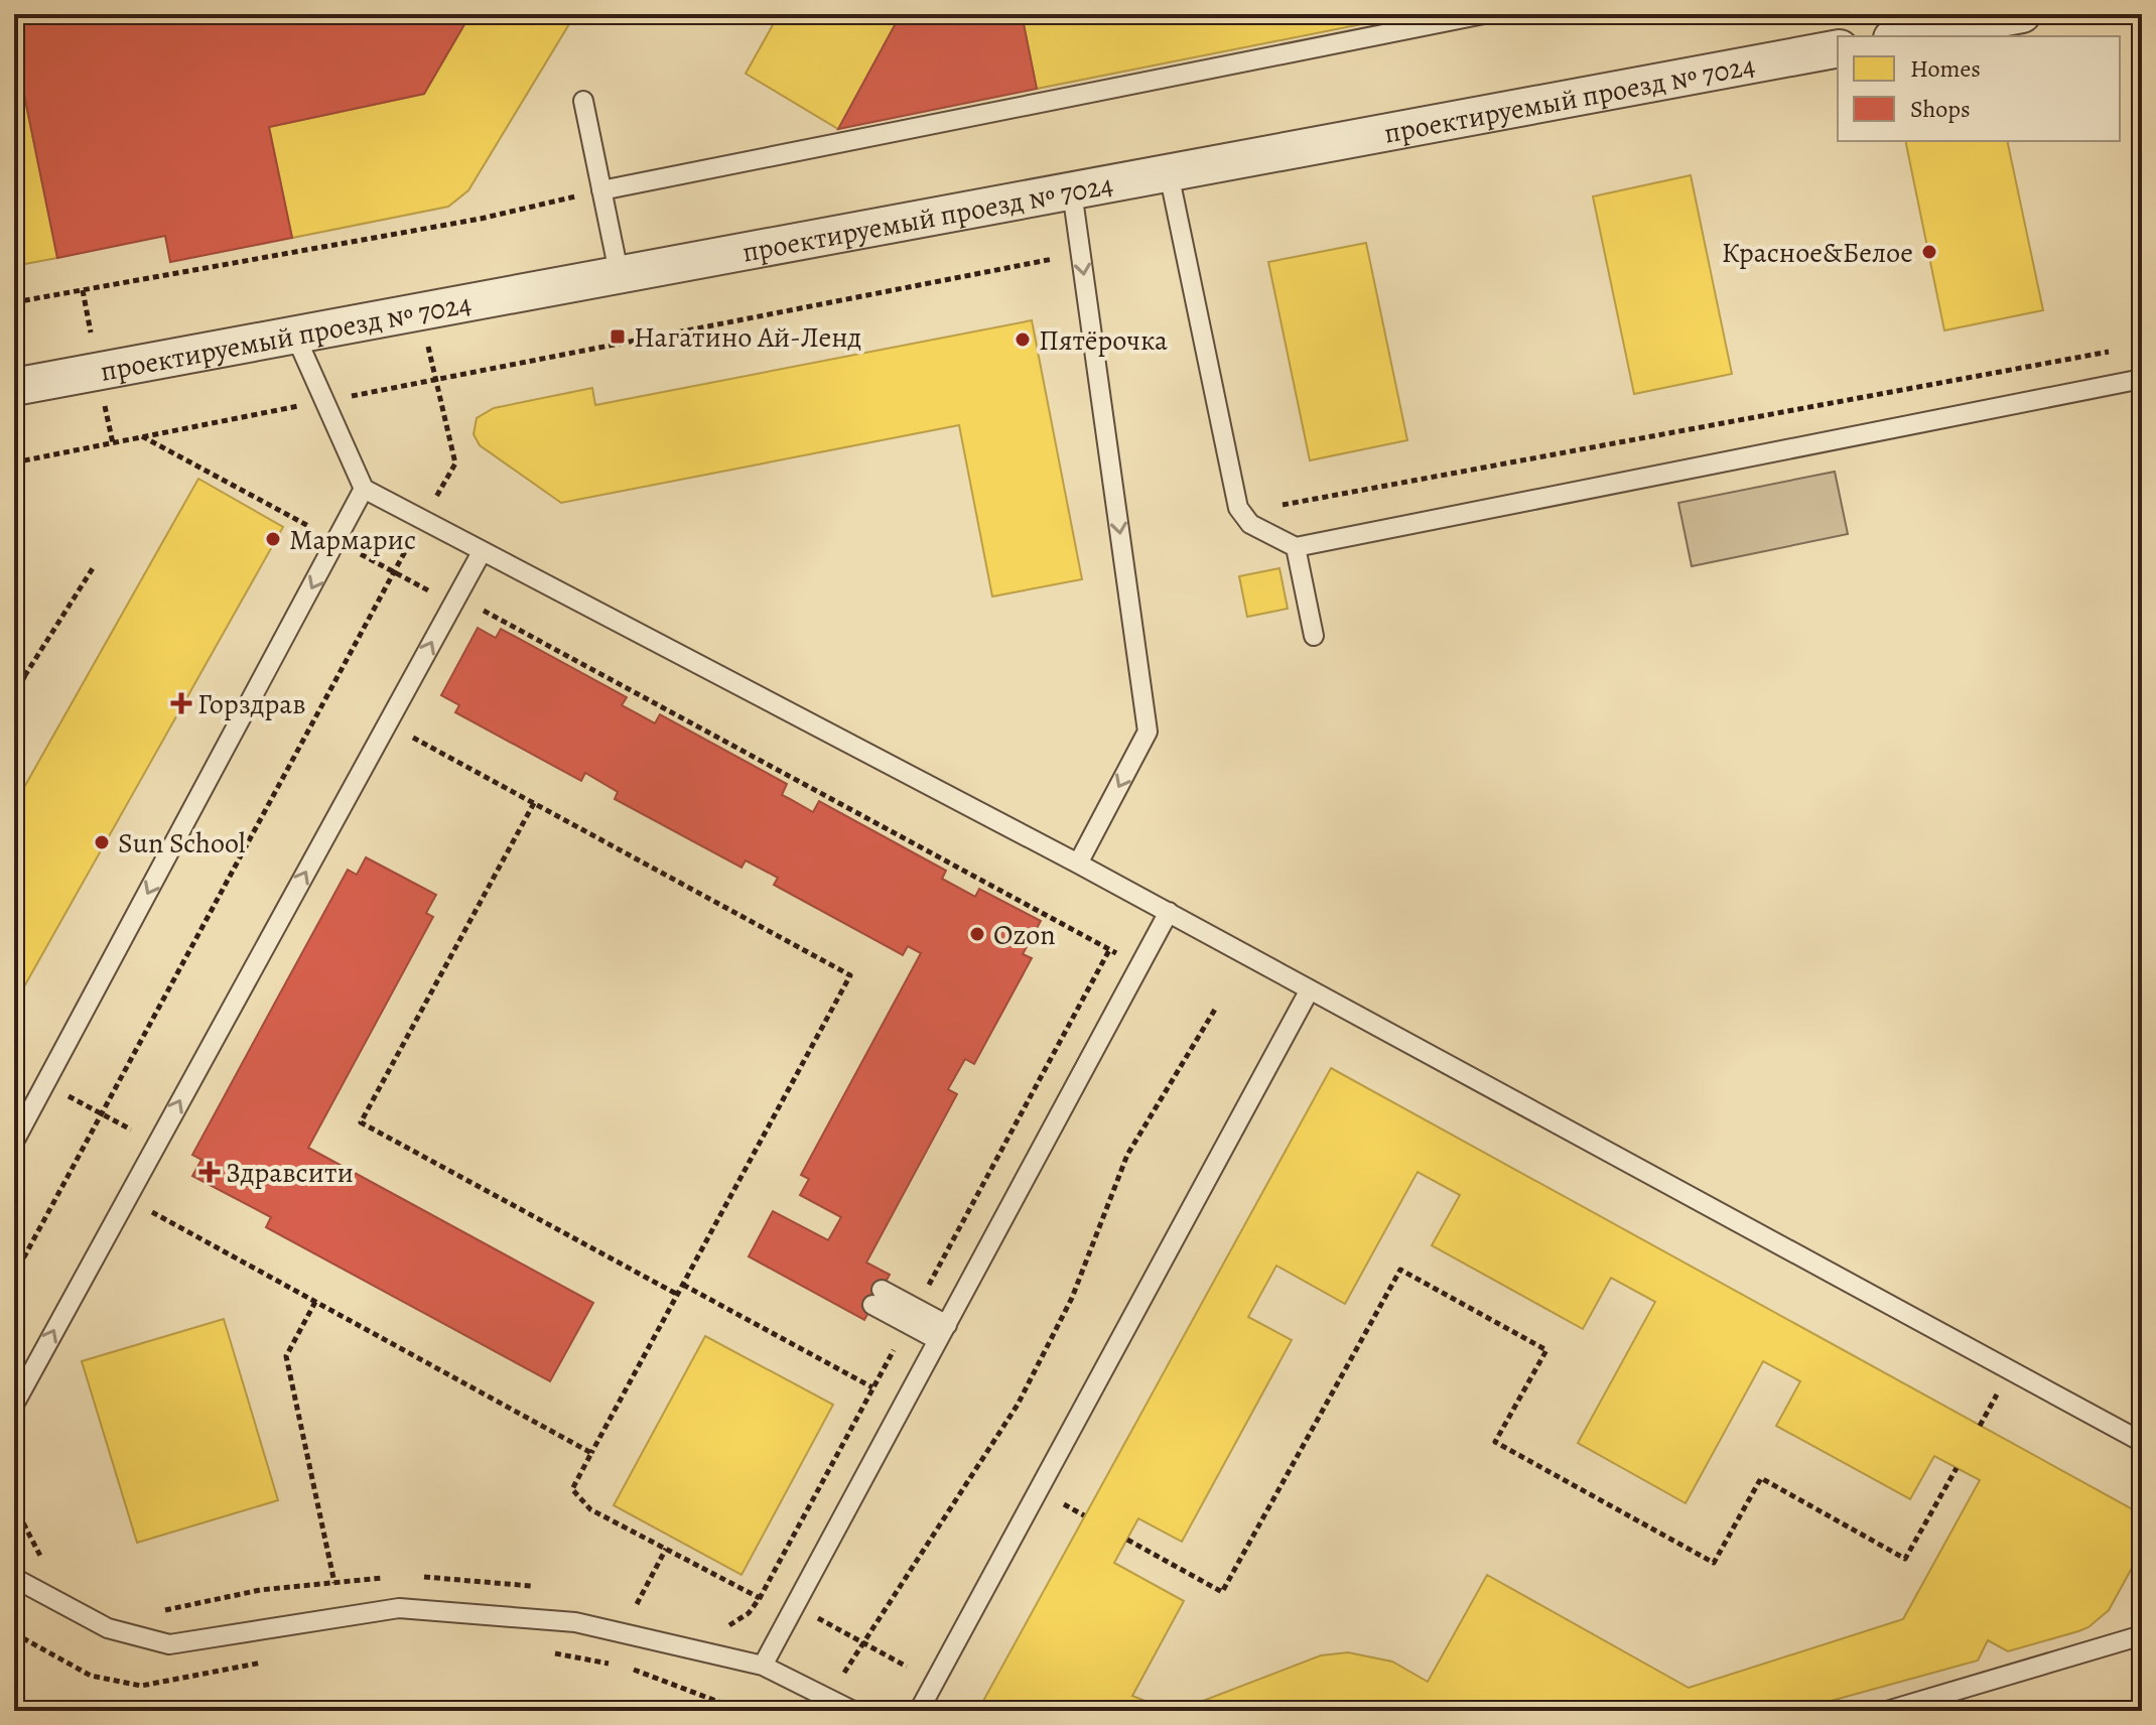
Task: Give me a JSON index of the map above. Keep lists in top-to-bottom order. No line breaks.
{"streets":{"street":["проектируемый проезд № 7024"]},"places":{"other":["Красное&Белое","Пятёрочка","Мармарис","Sun School","Ozon"],"transit":["Нагатино Ай-Ленд"],"health":["Горздрав","Здравсити"]},"legend":["Homes","Shops"]}
